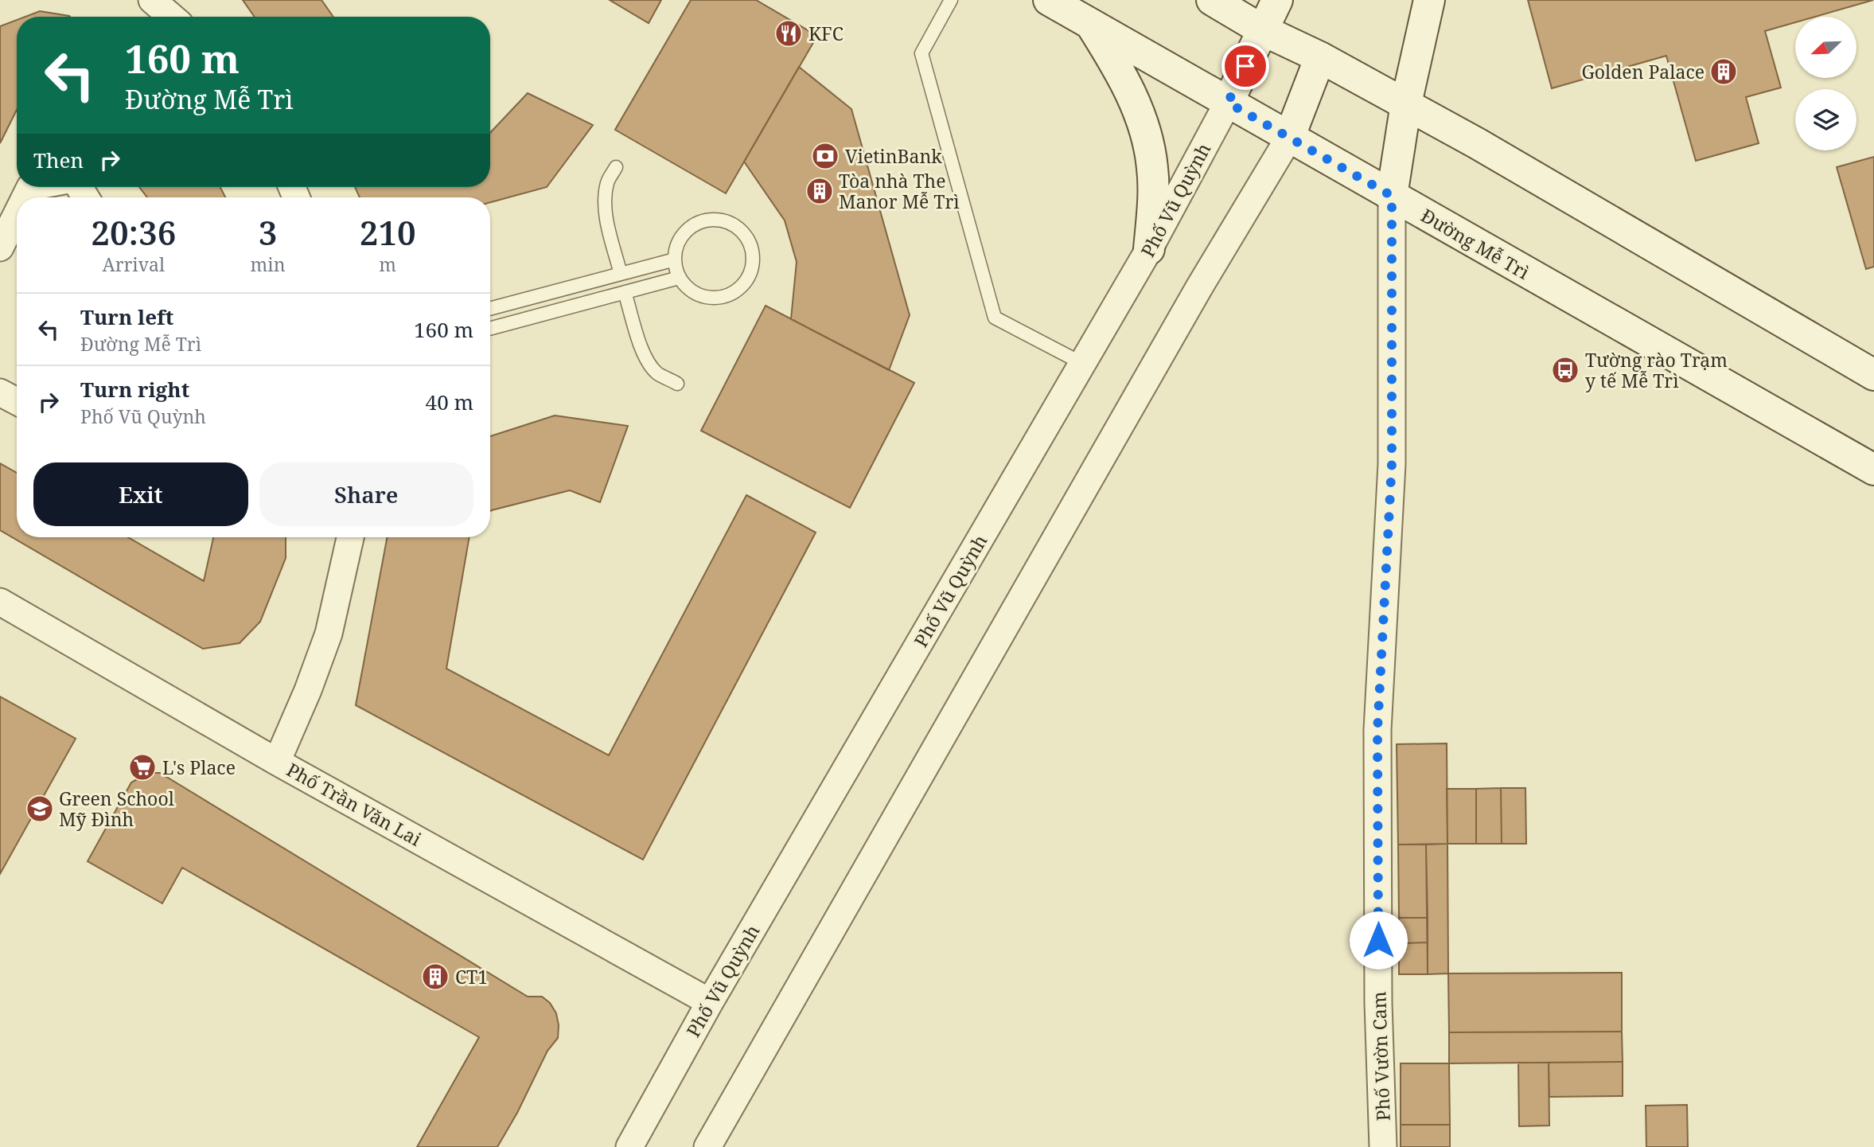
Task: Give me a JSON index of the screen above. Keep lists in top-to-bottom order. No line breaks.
{"streets":{"main road":["Phố Vũ Quỳnh","Đường Mễ Trì"],"street":["Phố Trần Văn Lai","Phố Vườn Cam"]},"crossings":[["Phố Vũ Quỳnh","Đường Mễ Trì"],["Phố Vũ Quỳnh","Phố Trần Văn Lai"],["Đường Mễ Trì","Phố Vườn Cam"]],"places":{"restaurant":["KFC"],"building":["Golden Palace","Tòa nhà The Manor Mễ Trì","CT1"],"bank":["VietinBank"],"bus stop":["Tường rào Trạm y tế Mễ Trì"],"supermarket":["L's Place"],"school or university":["Green School Mỹ Đình"]},"north":"bottom left","page":{"turn":["160 m","Đường Mễ Trì"],"then":"Then","eta":["20:36","Arrival","3","min","210","m"],"list":[{"name":"Turn left","note":"Đường Mễ Trì","value":"160 m"},{"name":"Turn right","note":"Phố Vũ Quỳnh","value":"40 m"}],"buttons":["Exit","Share"]}}
